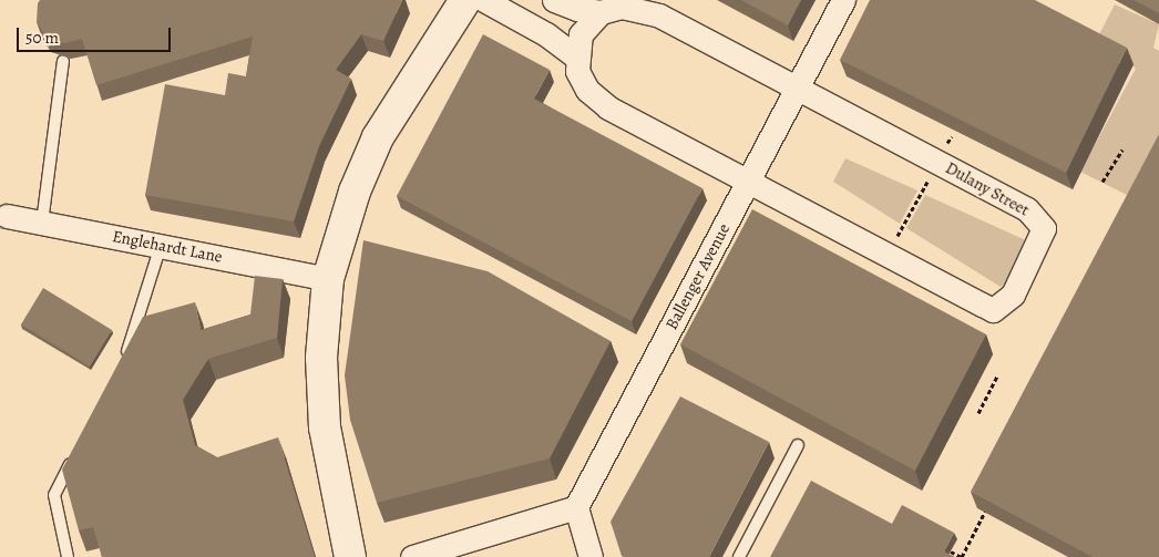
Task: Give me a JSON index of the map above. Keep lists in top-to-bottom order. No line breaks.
{"streets":{"street":["Dulany Street","Englehardt Lane","Ballenger Avenue"]},"crossings":[["Dulany Street","Ballenger Avenue"]],"scale_bar":"50 m"}
